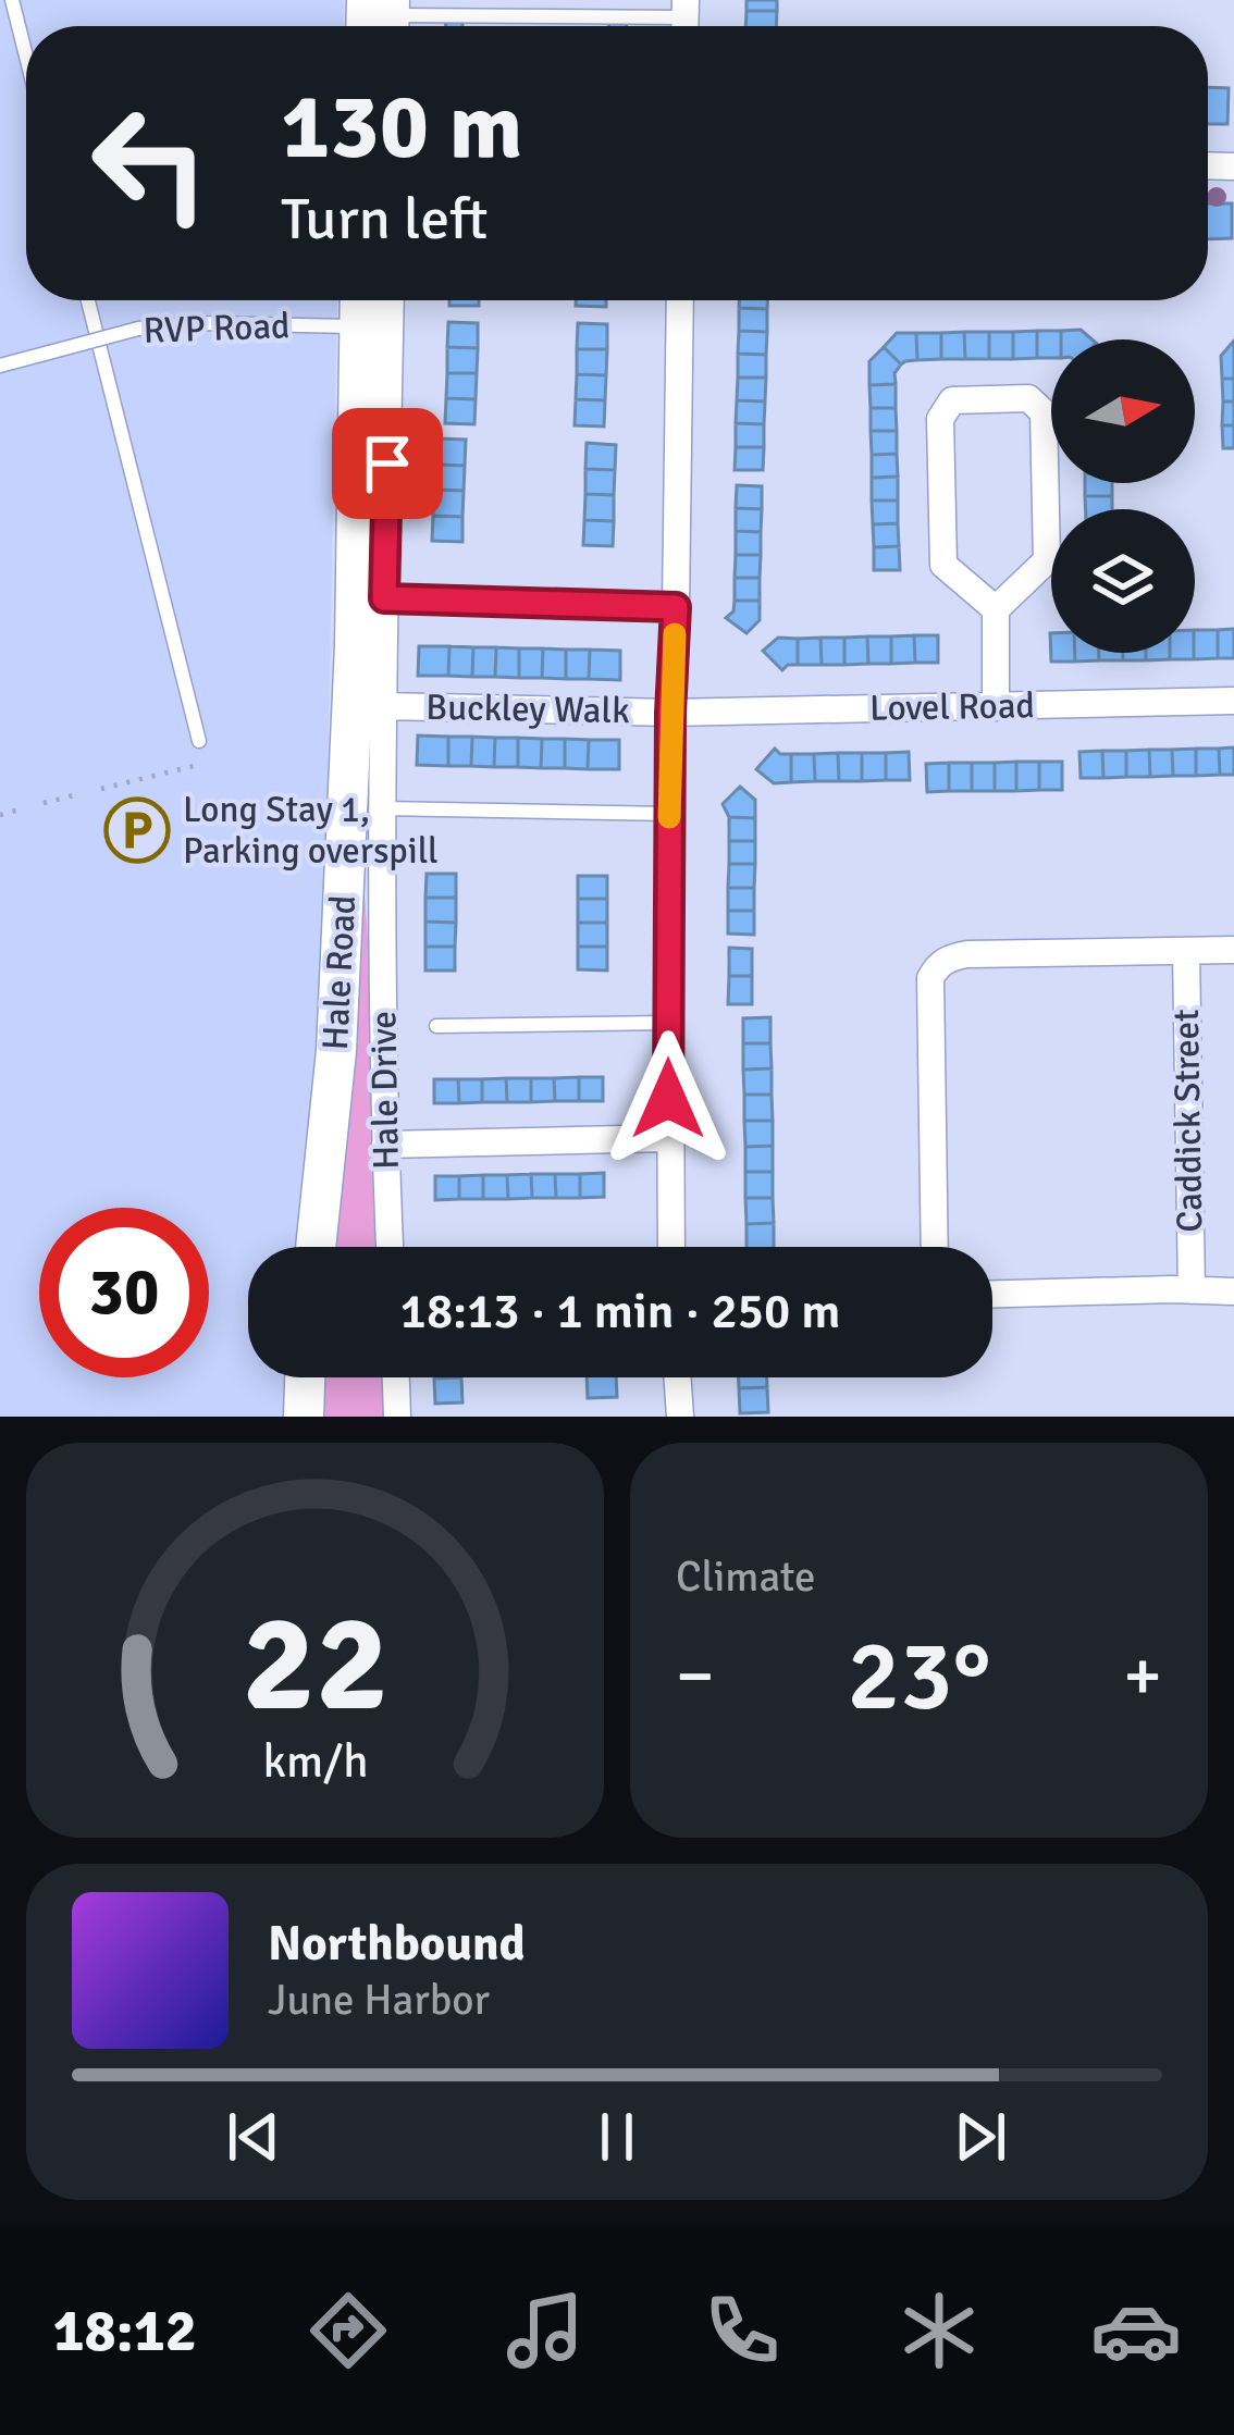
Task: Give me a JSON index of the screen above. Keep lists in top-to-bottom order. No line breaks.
{"streets":{"street":["Lovel Road","Buckley Walk","Hale Road","Hale Drive","Caddick Street"],"lane":["RVP Road"]},"crossings":[["RVP Road","Hale Road"],["Lovel Road","Buckley Walk"],["Buckley Walk","Hale Drive"]],"places":{"parking":["Long Stay 1, Parking overspill"]},"north":"right","page":{"turn":["130 m","Turn left"],"limit":"30","trip":"18:13 · 1 min · 250 m","tile":"Climate","heat":["−","23°","+"],"song":["Northbound","June Harbor"],"tabs":"18:12","gauge":["22","km/h"]}}
